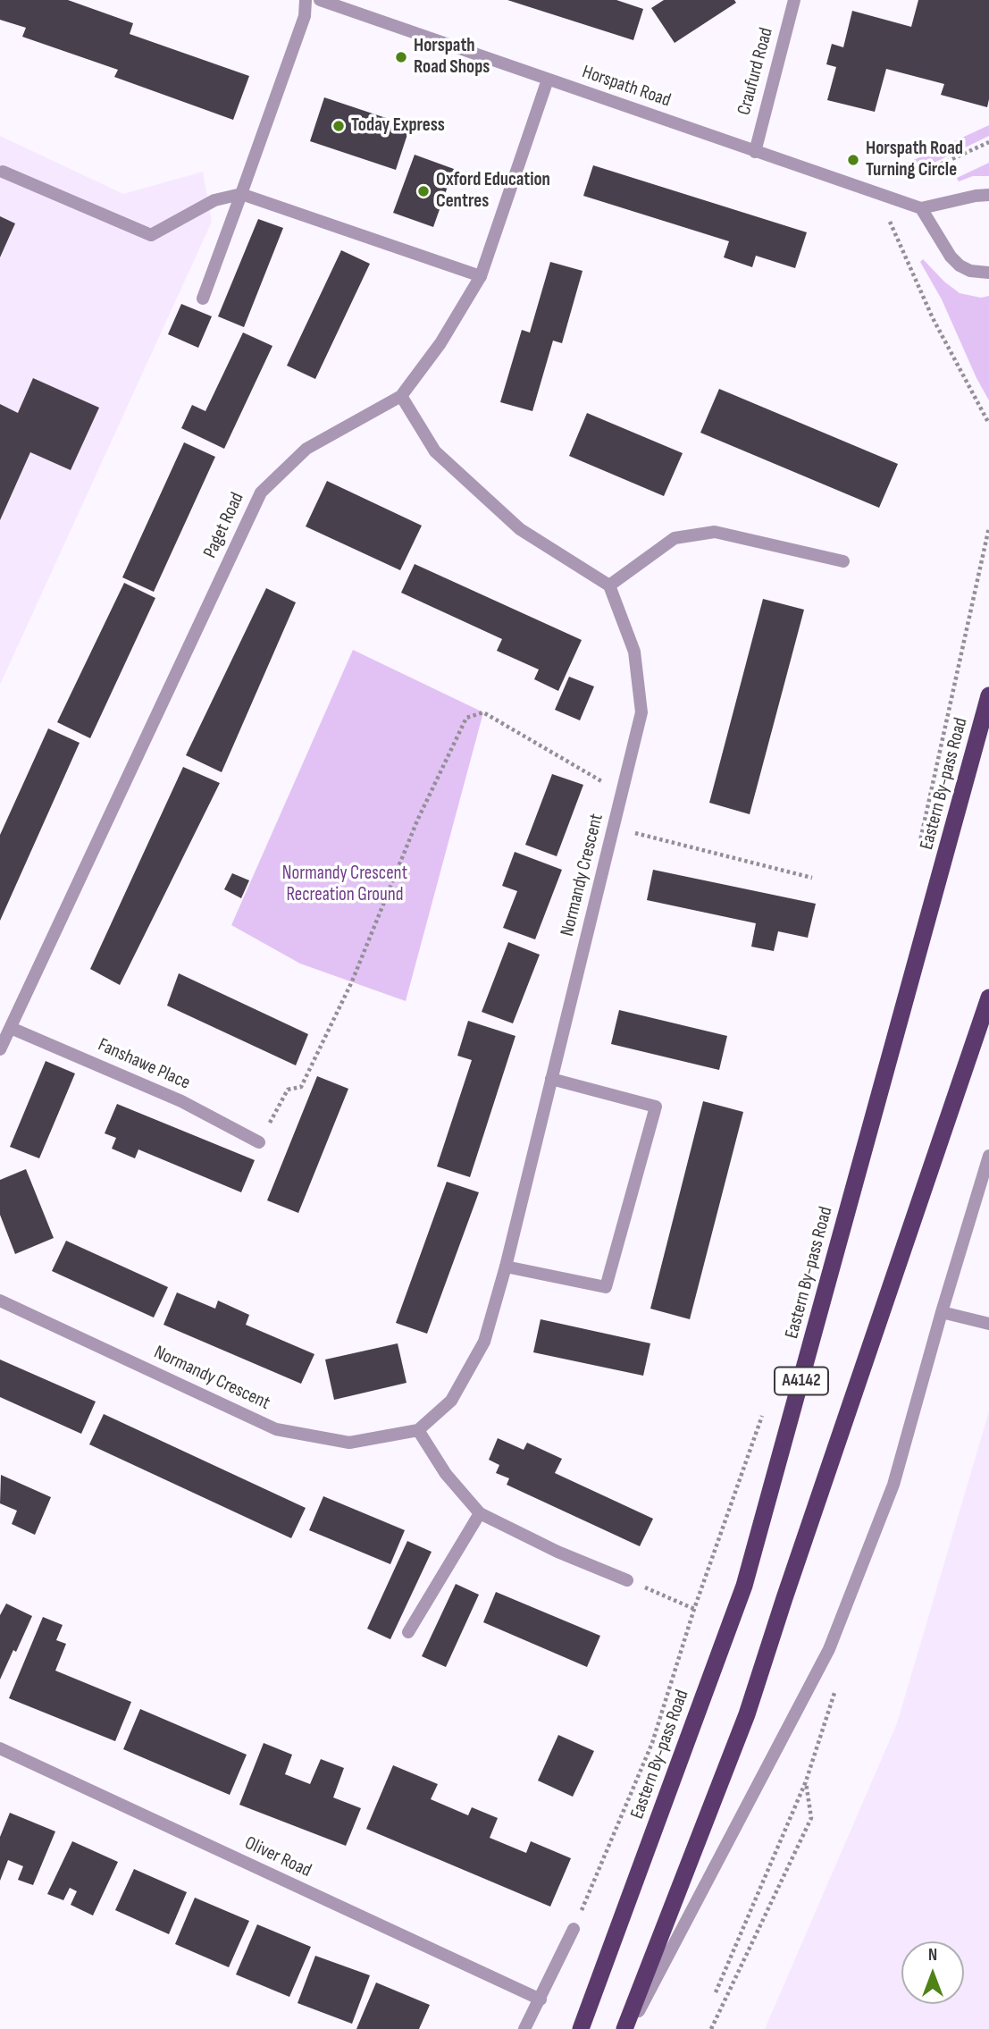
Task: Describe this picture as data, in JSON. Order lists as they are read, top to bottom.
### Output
{
  "streets": {
    "highway": ["Eastern By-pass Road", "A4142"],
    "street": [
      "Craufurd Road",
      "Horspath Road",
      "Paget Road",
      "Normandy Crescent",
      "Fanshawe Place",
      "Oliver Road"
    ]
  },
  "crossings": [
    ["Craufurd Road", "Horspath Road"],
    ["Horspath Road", "Paget Road"],
    ["Paget Road", "Fanshawe Place"]
  ],
  "parks": ["Normandy Crescent Recreation Ground"],
  "places": [
    "Horspath Road Shops",
    "Today Express",
    "Horspath Road Turning Circle",
    "Oxford Education Centres"
  ],
  "north": "top"
}
